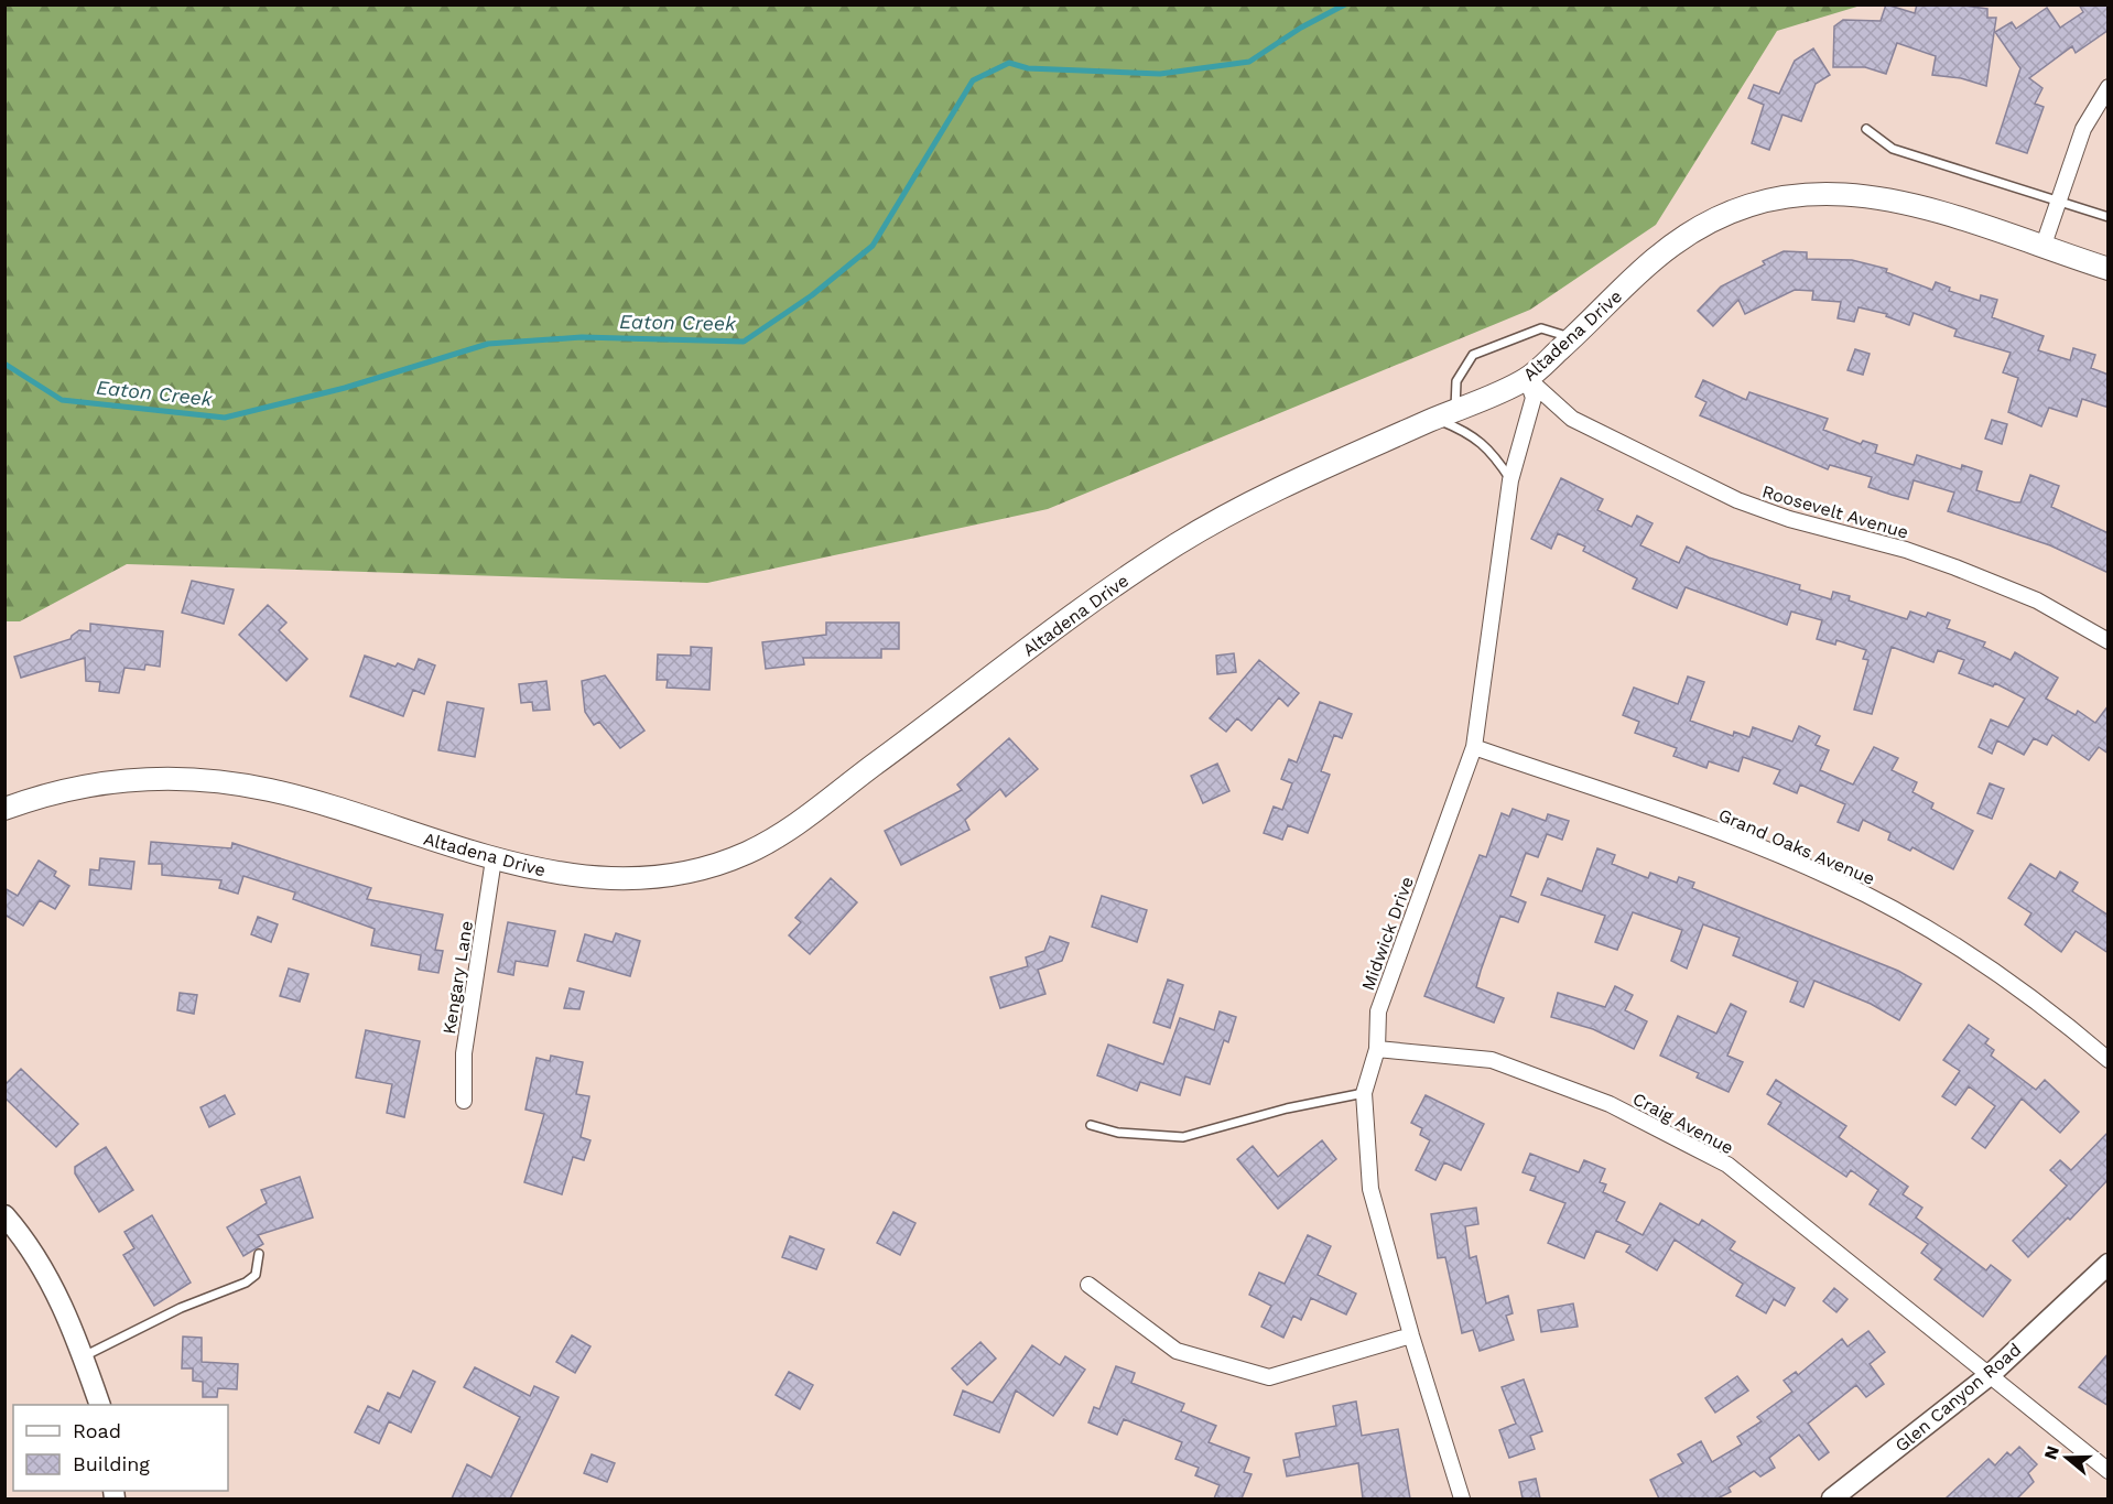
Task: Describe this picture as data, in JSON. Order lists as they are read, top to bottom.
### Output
{
  "streets": {
    "main road": ["Altadena Drive"],
    "street": [
      "Roosevelt Avenue",
      "Grand Oaks Avenue",
      "Midwick Drive",
      "Kengary Lane",
      "Craig Avenue",
      "Glen Canyon Road"
    ]
  },
  "crossings": [
    ["Altadena Drive", "Roosevelt Avenue"],
    ["Altadena Drive", "Midwick Drive"],
    ["Altadena Drive", "Kengary Lane"],
    ["Roosevelt Avenue", "Midwick Drive"],
    ["Grand Oaks Avenue", "Midwick Drive"],
    ["Midwick Drive", "Craig Avenue"],
    ["Craig Avenue", "Glen Canyon Road"]
  ],
  "water": ["Eaton Creek"],
  "legend": ["Road", "Building"],
  "north": "left"
}
